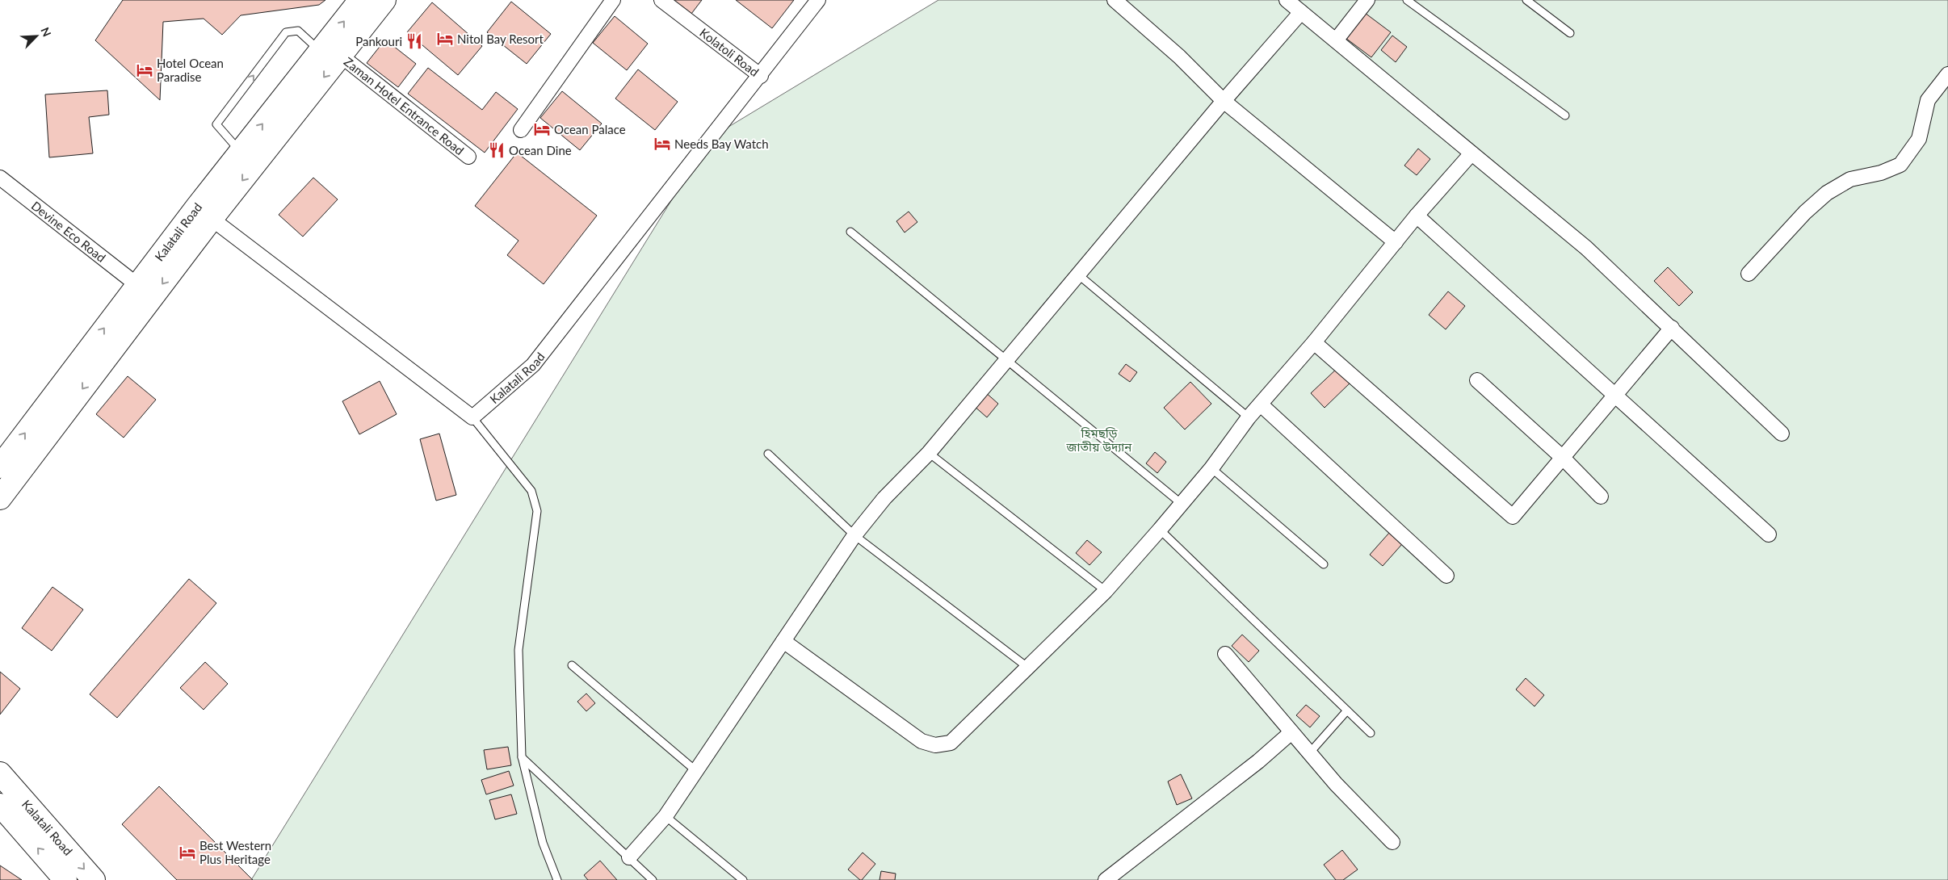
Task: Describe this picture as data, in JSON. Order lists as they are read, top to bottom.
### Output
{
  "streets": {
    "highway": ["Kalatali Road"],
    "street": ["Kolatoli Road", "Zaman Hotel Entrance Road", "Devine Eco Road"]
  },
  "crossings": [
    ["Kolatoli Road", "Kalatali Road"],
    ["Zaman Hotel Entrance Road", "Kalatali Road"],
    ["Devine Eco Road", "Kalatali Road"]
  ],
  "parks": ["হিমছড়ি জাতীয় উদ্যান"],
  "places": {
    "hotel": [
      "Nitol Bay Resort",
      "Hotel Ocean Paradise",
      "Ocean Palace",
      "Needs Bay Watch",
      "Best Western Plus Heritage"
    ],
    "restaurant": ["Pankouri", "Ocean Dine"]
  },
  "north": "top right"
}
